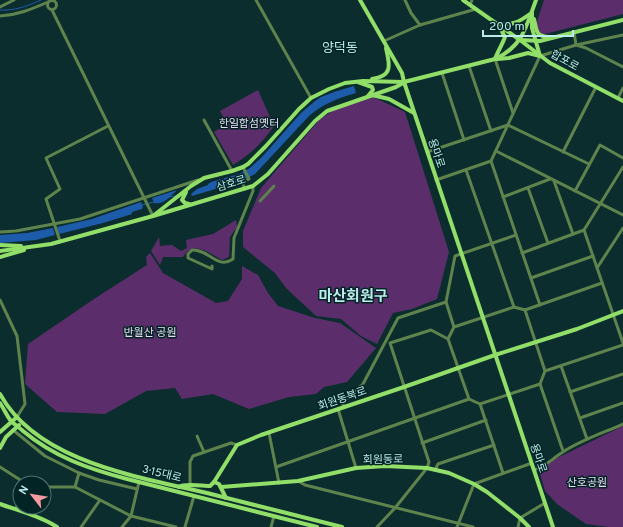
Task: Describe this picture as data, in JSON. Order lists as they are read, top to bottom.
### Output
{
  "streets": {
    "main road": [
      "합포로",
      "용마로",
      "삼호로",
      "회원동북로",
      "회원동로",
      "3·15대로"
    ]
  },
  "crossings": [
    ["합포로", "삼호로"],
    ["용마로", "삼호로"],
    ["용마로", "회원동북로"]
  ],
  "districts": ["양덕동", "마산회원구"],
  "parks": ["한일합섬옛터", "반월산 공원", "산호공원"],
  "scale_bar": "200 m",
  "north": "top left"
}
